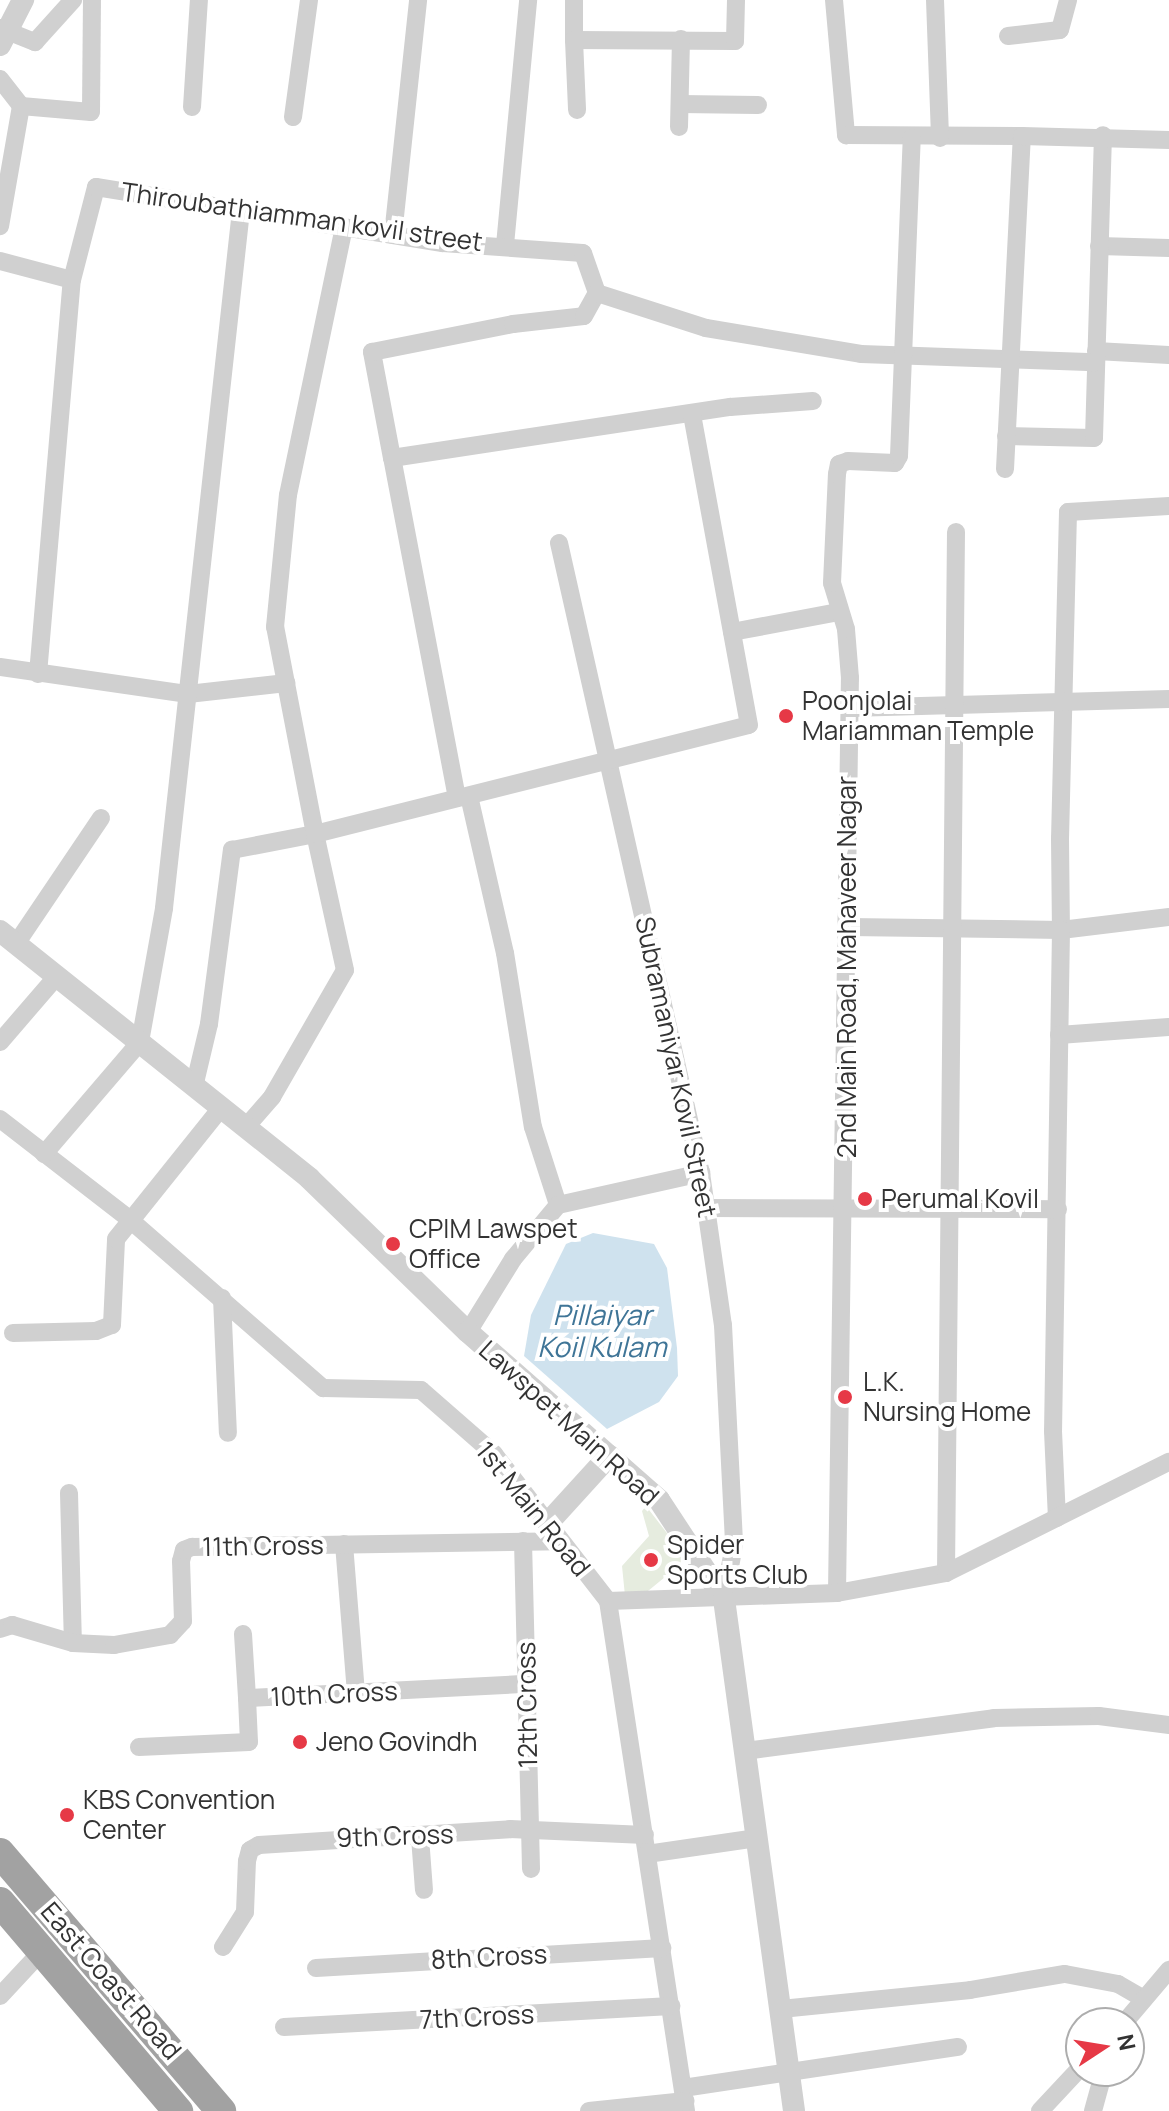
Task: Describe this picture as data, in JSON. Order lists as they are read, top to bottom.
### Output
{
  "streets": {
    "highway": ["East Coast Road"],
    "street": [
      "Thiroubathiamman kovil street",
      "2nd Main Road, Mahaveer Nagar",
      "Subramaniyar Kovil Street",
      "Lawspet Main Road",
      "1st Main Road",
      "11th Cross",
      "10th Cross",
      "12th Cross",
      "9th Cross",
      "8th Cross",
      "7th Cross"
    ]
  },
  "crossings": [
    ["Subramaniyar Kovil Street", "Lawspet Main Road"],
    ["Lawspet Main Road", "9th Cross"],
    ["1st Main Road", "11th Cross"],
    ["1st Main Road", "9th Cross"],
    ["1st Main Road", "8th Cross"],
    ["1st Main Road", "7th Cross"],
    ["11th Cross", "12th Cross"],
    ["10th Cross", "12th Cross"],
    ["12th Cross", "9th Cross"]
  ],
  "water": ["Pillaiyar Koil Kulam"],
  "places": [
    "Poonjolai Mariamman Temple",
    "Perumal Kovil",
    "CPIM Lawspet Office",
    "L.K. Nursing Home",
    "Spider Sports Club",
    "Jeno Govindh",
    "KBS Convention Center"
  ],
  "north": "right"
}
